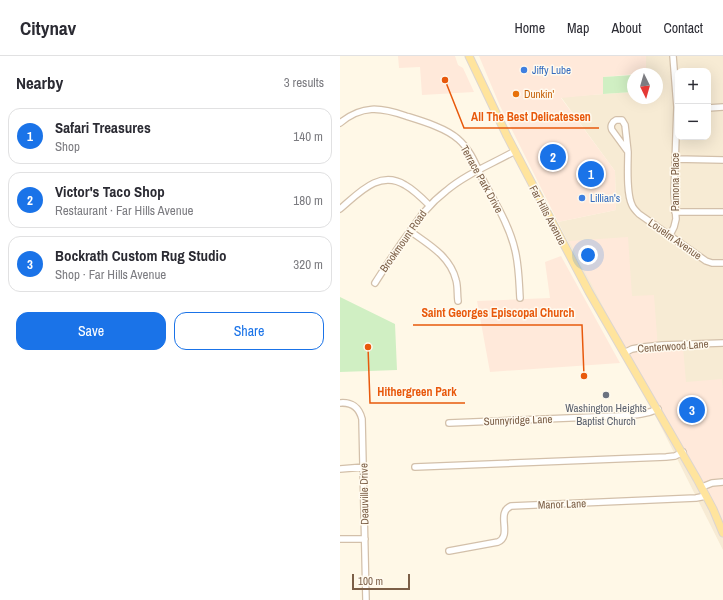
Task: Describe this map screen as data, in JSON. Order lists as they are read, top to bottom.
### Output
{
  "streets": {
    "main road": ["Far Hills Avenue"],
    "street": [
      "Terrace Park Drive",
      "Pamona Place",
      "Louelm Avenue",
      "Brookmount Road",
      "Centerwood Lane",
      "Sunnyridge Lane",
      "Deauville Drive",
      "Manor Lane"
    ]
  },
  "crossings": [
    ["Terrace Park Drive", "Brookmount Road"],
    ["Pamona Place", "Louelm Avenue"],
    ["Far Hills Avenue", "Brookmount Road"],
    ["Far Hills Avenue", "Centerwood Lane"],
    ["Far Hills Avenue", "Sunnyridge Lane"],
    ["Far Hills Avenue", "Manor Lane"]
  ],
  "places": [
    "Jiffy Lube",
    "All The Best Delicatessen",
    "Dunkin'",
    "Lillian's",
    "Hithergreen Park",
    "Saint Georges Episcopal Church",
    "Washington Heights Baptist Church"
  ],
  "scale_bar": "100 m",
  "north": "bottom",
  "page": {
    "header": "Citynav",
    "nav": [
      "Home",
      "Map",
      "About",
      "Contact"
    ],
    "heading": ["Nearby", "3 results"],
    "map_buttons": ["+", "−"],
    "list": [
      {
        "mark": "1",
        "name": "Safari Treasures",
        "note": "Shop",
        "value": "140 m"
      },
      {
        "mark": "2",
        "name": "Victor's Taco Shop",
        "note": "Restaurant · Far Hills Avenue",
        "value": "180 m"
      },
      {
        "mark": "3",
        "name": "Bockrath Custom Rug Studio",
        "note": "Shop · Far Hills Avenue",
        "value": "320 m"
      }
    ],
    "pins": ["2", "1", "3"],
    "buttons": ["Save", "Share"],
    "scale": "100 m"
  }
}
